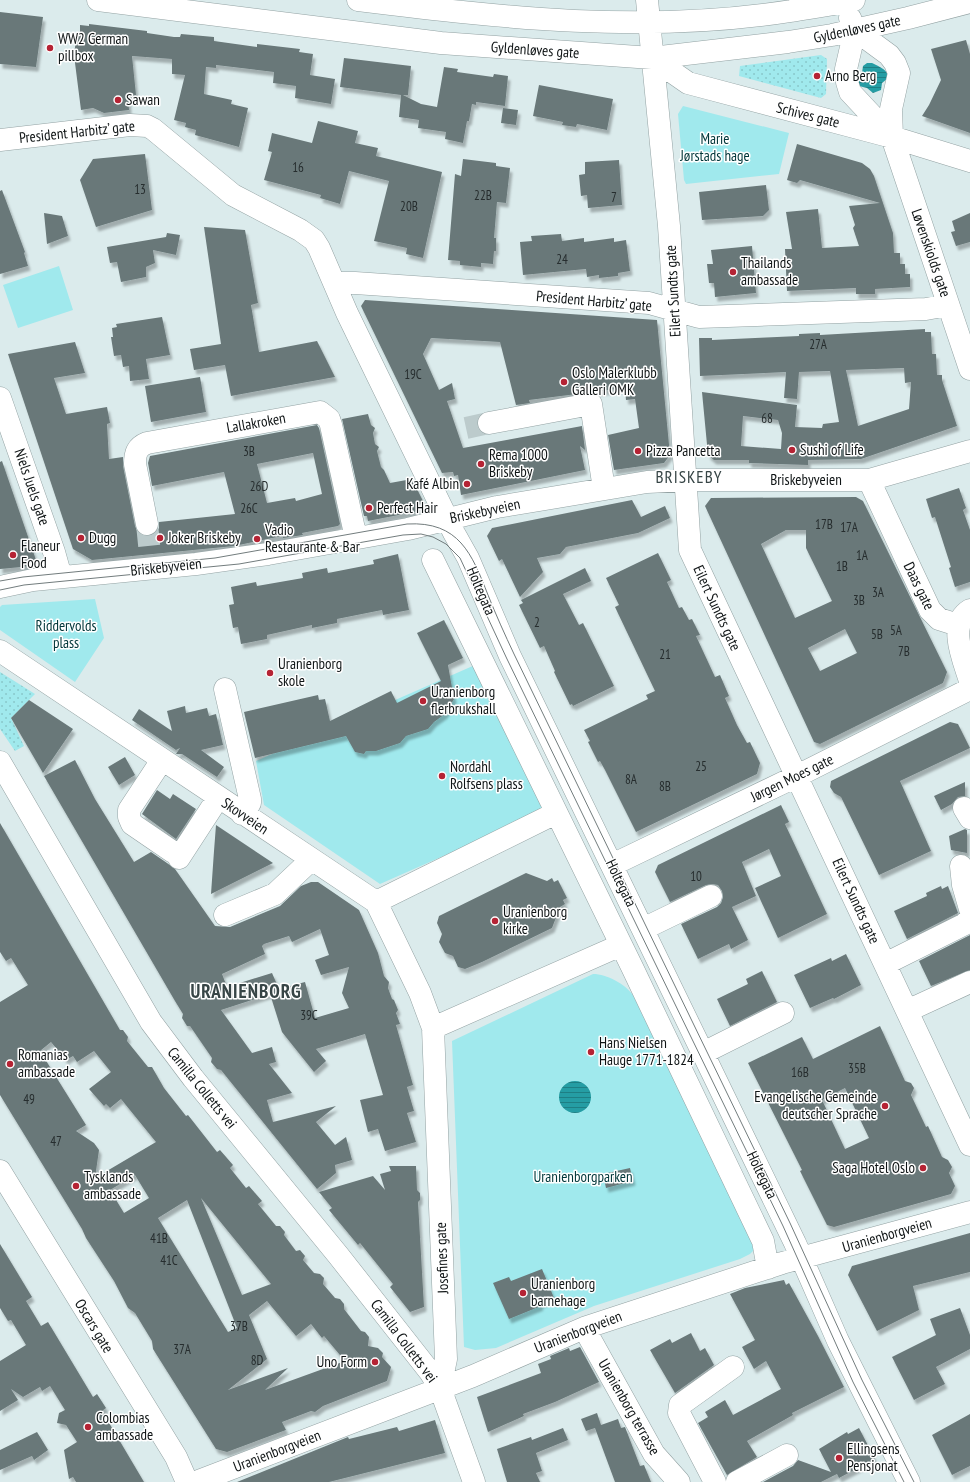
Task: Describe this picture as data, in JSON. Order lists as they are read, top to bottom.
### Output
{
  "streets": {
    "street": [
      "Gyldenløves gate",
      "Schives gate",
      "President Harbitz’ gate",
      "Løvenskiolds gate",
      "Eilert Sundts gate",
      "Lallakroken",
      "Briskebyveien",
      "Niels Juels gate",
      "Daas gate",
      "Holtegata",
      "Jørgen Moes gate",
      "Skovveien",
      "Camilla Colletts vei",
      "Uranienborgveien",
      "Josefines gate",
      "Oscars gate",
      "Uranienborg terrasse"
    ]
  },
  "crossings": [
    ["Gyldenløves gate", "Schives gate"],
    ["Gyldenløves gate", "Løvenskiolds gate"],
    ["Gyldenløves gate", "Eilert Sundts gate"],
    ["Schives gate", "Løvenskiolds gate"],
    ["Schives gate", "Eilert Sundts gate"],
    ["President Harbitz’ gate", "Løvenskiolds gate"],
    ["President Harbitz’ gate", "Eilert Sundts gate"],
    ["President Harbitz’ gate", "Holtegata"],
    ["Eilert Sundts gate", "Briskebyveien"],
    ["Eilert Sundts gate", "Jørgen Moes gate"],
    ["Lallakroken", "Briskebyveien"],
    ["Briskebyveien", "Niels Juels gate"],
    ["Briskebyveien", "Daas gate"],
    ["Briskebyveien", "Holtegata"],
    ["Holtegata", "Jørgen Moes gate"],
    ["Holtegata", "Uranienborgveien"],
    ["Camilla Colletts vei", "Uranienborgveien"],
    ["Camilla Colletts vei", "Josefines gate"],
    ["Uranienborgveien", "Josefines gate"],
    ["Uranienborgveien", "Uranienborg terrasse"]
  ],
  "districts": ["BRISKEBY", "URANIENBORG"],
  "parks": ["Marie Jørstads hage", "Riddervolds plass", "Uranienborgparken"],
  "places": [
    "WW2 German pillbox",
    "Arno Berg",
    "Sawan",
    "Thailands ambassade",
    "Oslo Malerklubb Galleri OMK",
    "Sushi of Life",
    "Pizza Pancetta",
    "Rema 1000 Briskeby",
    "Kafé Albin",
    "Perfect Hair",
    "Dugg",
    "Joker Briskeby",
    "Vadio Restaurante & Bar",
    "Flaneur Food",
    "Uranienborg skole",
    "Uranienborg flerbrukshall",
    "Nordahl Rolfsens plass",
    "Uranienborg kirke",
    "Hans Nielsen Hauge 1771-1824",
    "Romanias ambassade",
    "Evangelische Gemeinde deutscher Sprache",
    "Saga Hotel Oslo",
    "Tysklands ambassade",
    "Uranienborg barnehage",
    "Uno Form",
    "Colombias ambassade",
    "Ellingsens Pensjonat"
  ],
  "house_numbers": [
    "16",
    "13",
    "22B",
    "7",
    "20B",
    "24",
    "27A",
    "19C",
    "68",
    "3B",
    "26D",
    "26C",
    "17B",
    "17A",
    "1A",
    "1B",
    "3A",
    "3B",
    "2",
    "5A",
    "5B",
    "7B",
    "21",
    "25",
    "8A",
    "8B",
    "10",
    "39C",
    "35B",
    "16B",
    "49",
    "47",
    "41B",
    "41C",
    "37B",
    "37A",
    "8D"
  ]
}
